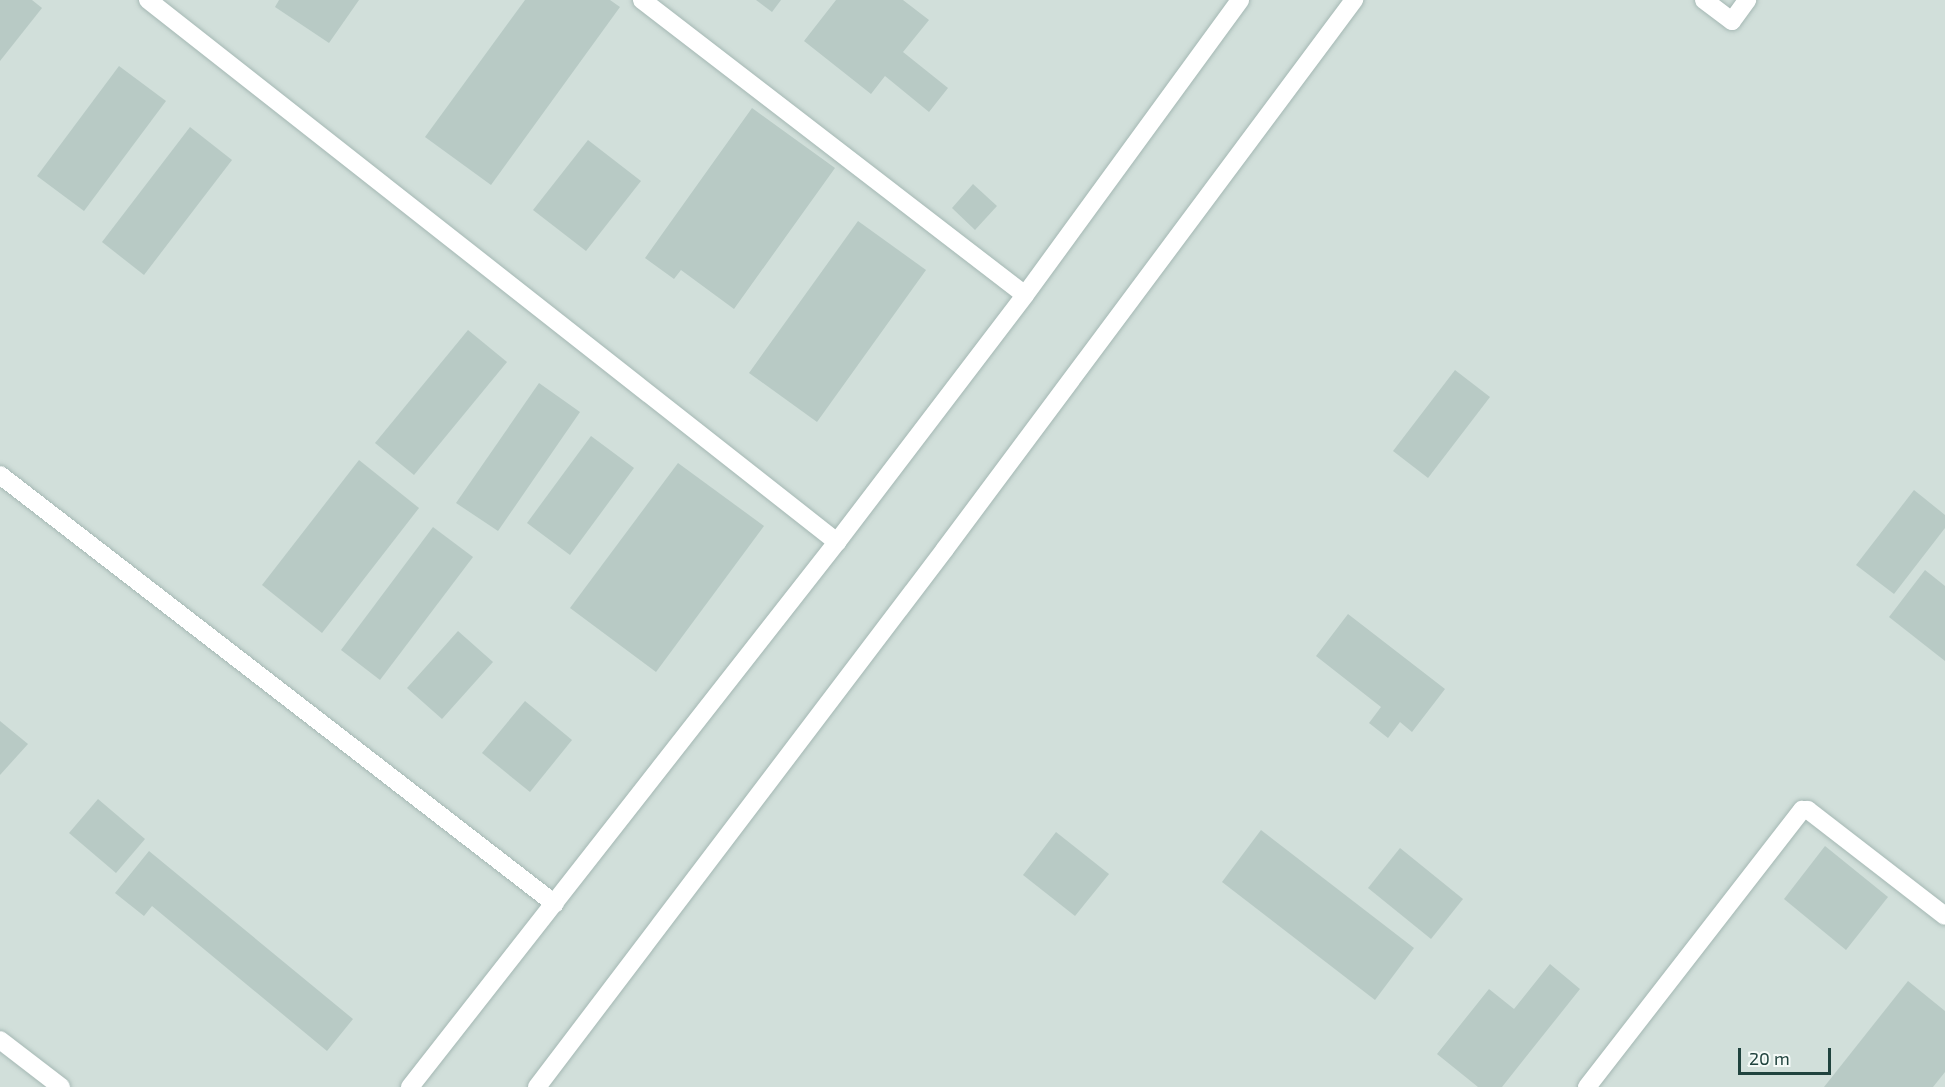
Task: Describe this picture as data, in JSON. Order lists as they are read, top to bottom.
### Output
{
  "scale_bar": "20 m"
}
